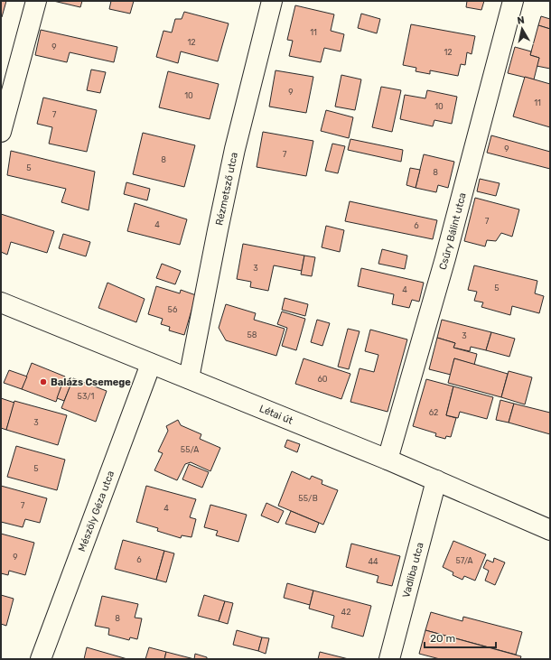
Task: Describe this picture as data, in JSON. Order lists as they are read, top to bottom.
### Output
{
  "streets": {
    "street": [
      "Rézmetsző utca",
      "Csűry Bálint utca",
      "Létai út",
      "Mészöly Géza utca",
      "Vadliba utca"
    ]
  },
  "crossings": [
    ["Rézmetsző utca", "Létai út"],
    ["Csűry Bálint utca", "Létai út"],
    ["Létai út", "Mészöly Géza utca"],
    ["Létai út", "Vadliba utca"]
  ],
  "places": ["Balázs Csemege"],
  "house_numbers": [
    "11",
    "12",
    "9",
    "12",
    "9",
    "10",
    "11",
    "10",
    "7",
    "9",
    "7",
    "8",
    "5",
    "8",
    "7",
    "4",
    "6",
    "3",
    "5",
    "4",
    "56",
    "58",
    "3",
    "60",
    "53/1",
    "62",
    "3",
    "55/A",
    "5",
    "55/B",
    "7",
    "4",
    "9",
    "6",
    "57/A",
    "44",
    "42",
    "8"
  ],
  "scale_bar": "20 m",
  "north": "top"
}
